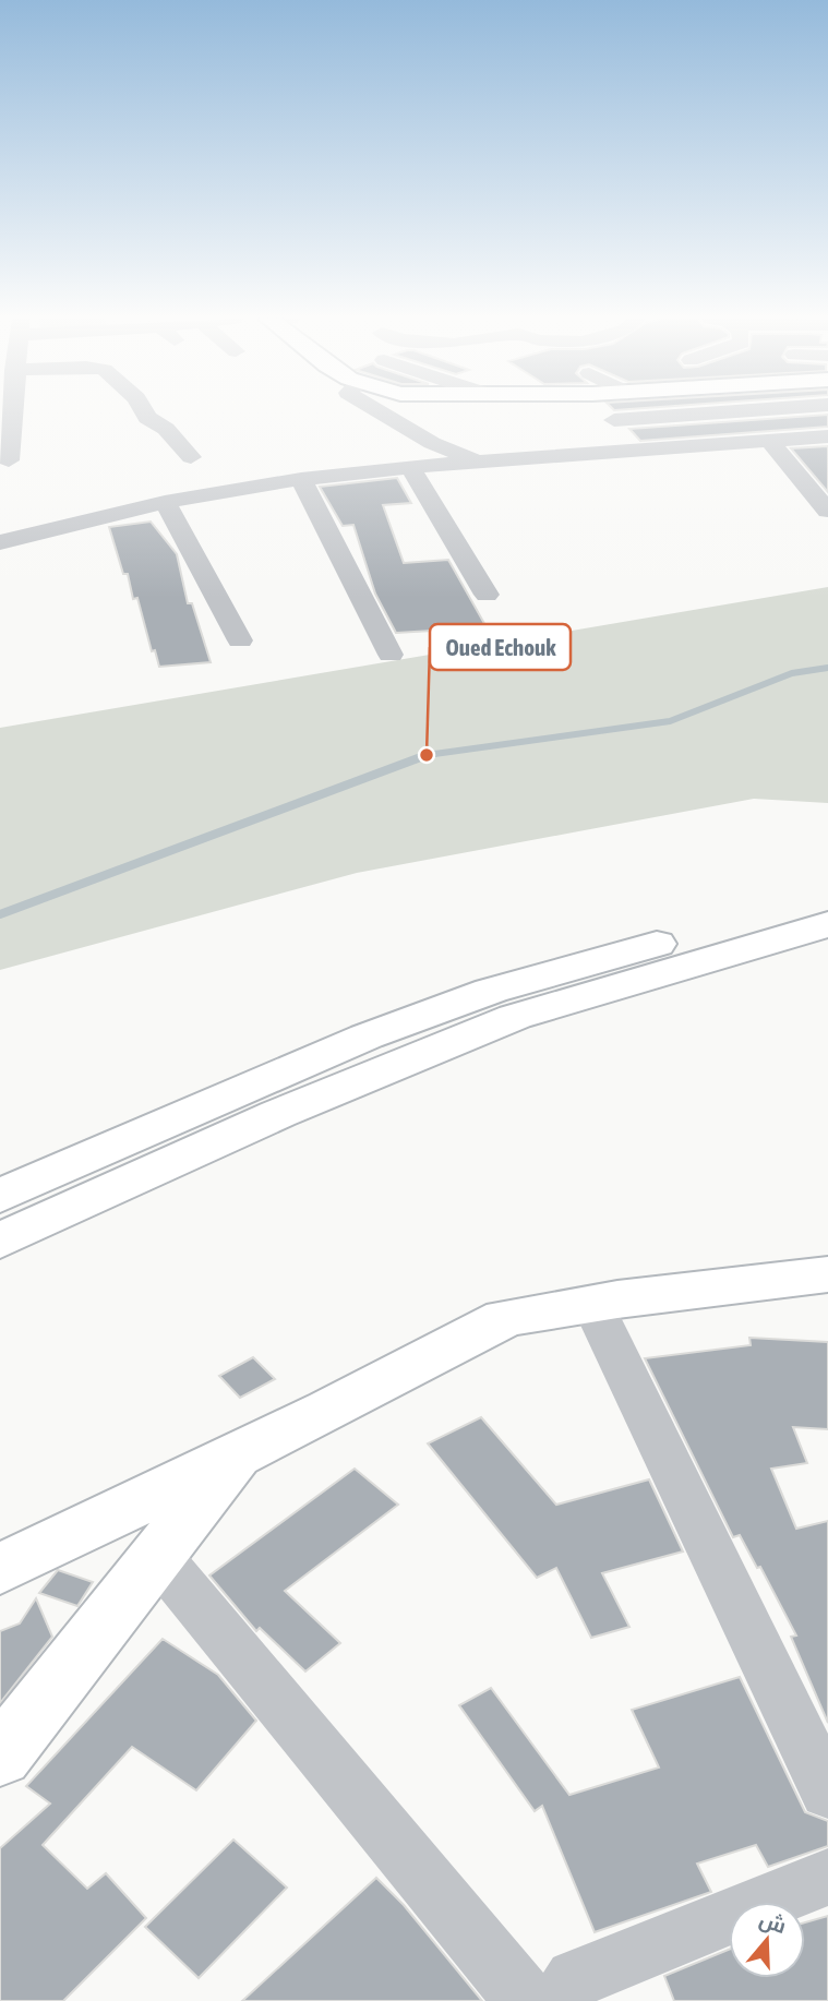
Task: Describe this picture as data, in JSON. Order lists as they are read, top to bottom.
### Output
{
  "places": ["Oued Echouk"],
  "north": "top"
}
